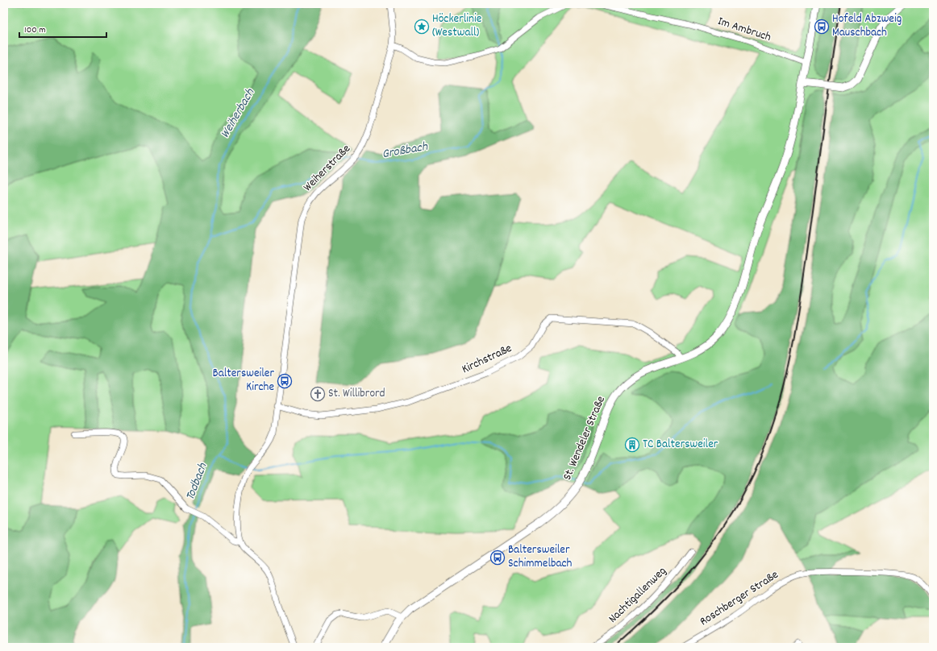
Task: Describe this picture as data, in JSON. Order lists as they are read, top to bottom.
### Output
{
  "streets": {
    "main road": ["St. Wendeler Straße"],
    "street": [
      "Im Ambruch",
      "Weiherstraße",
      "Kirchstraße",
      "Nachtigallenweg",
      "Roschberger Straße"
    ]
  },
  "crossings": [
    ["Im Ambruch", "St. Wendeler Straße"],
    ["Weiherstraße", "Kirchstraße"],
    ["Kirchstraße", "St. Wendeler Straße"]
  ],
  "water": ["Weiherbach", "Großbach", "Todbach"],
  "places": {
    "place": ["Höckerlinie (Westwall)"],
    "bus stop": ["Hofeld Abzweig Mauschbach", "Baltersweiler Kirche", "Baltersweiler Schimmelbach"],
    "church": ["St. Willibrord"],
    "building": ["TC Baltersweiler"]
  },
  "scale_bar": "100 m"
}
